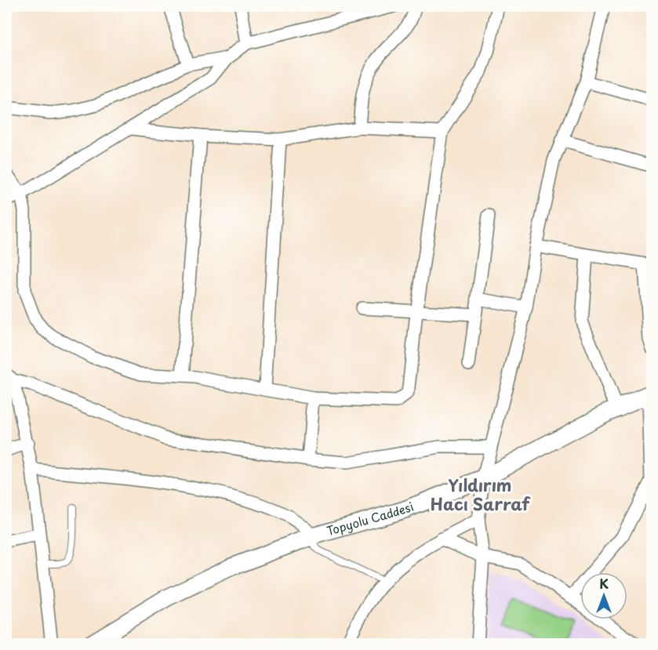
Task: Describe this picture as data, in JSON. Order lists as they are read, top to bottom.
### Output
{
  "streets": {
    "street": ["Topyolu Caddesi"]
  },
  "districts": ["Yıldırım Hacı Sarraf"],
  "north": "top"
}
